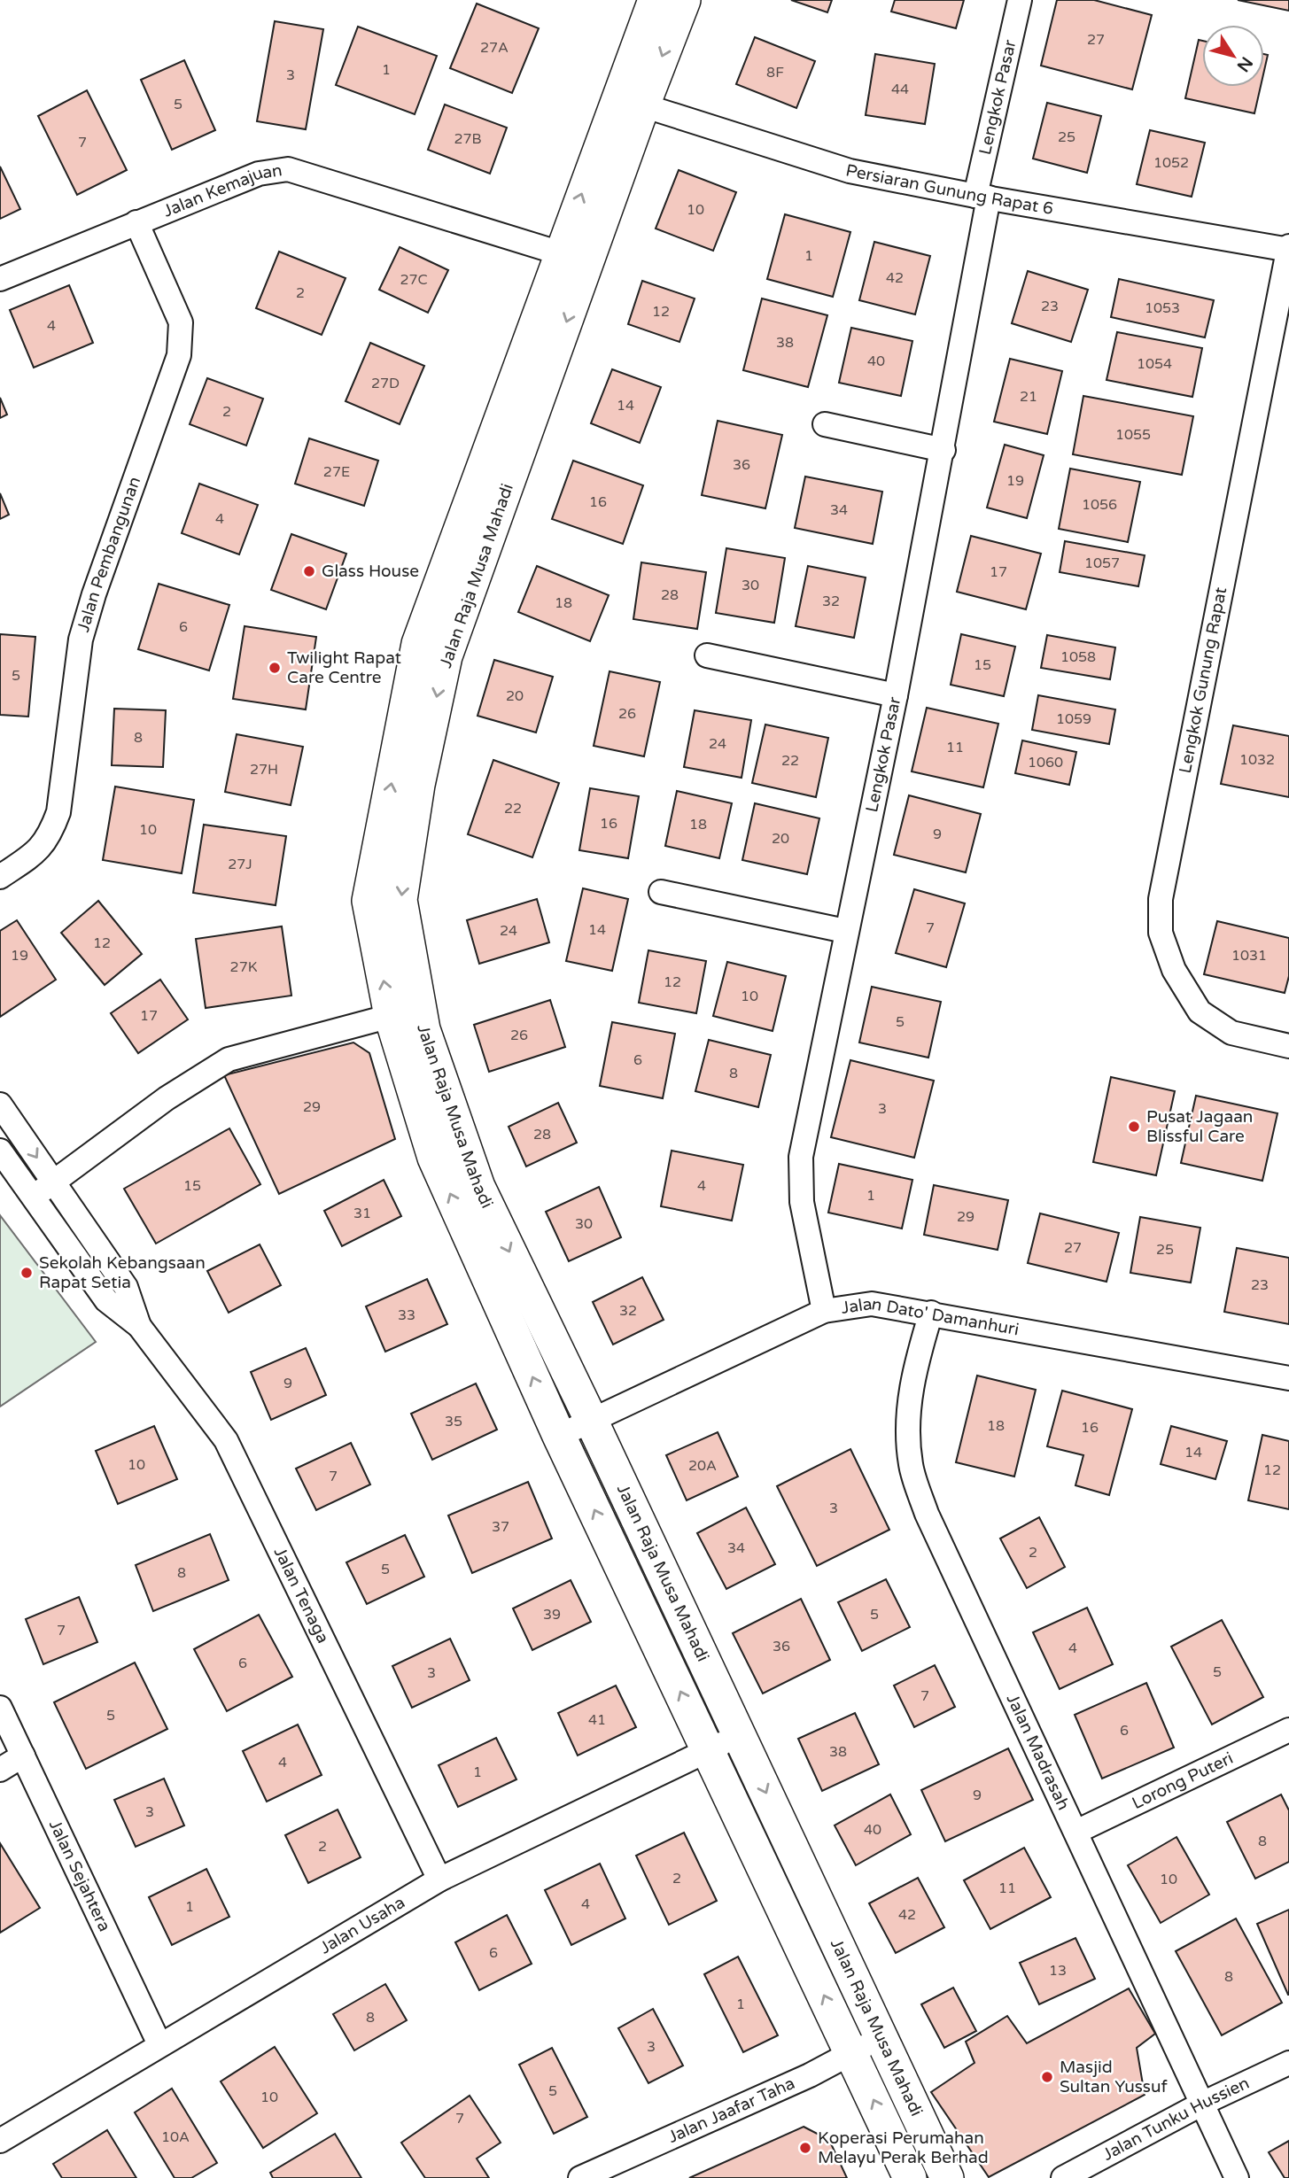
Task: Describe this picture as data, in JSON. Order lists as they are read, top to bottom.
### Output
{
  "streets": {
    "main road": ["Jalan Raja Musa Mahadi"],
    "street": [
      "Lengkok Pasar",
      "Persiaran Gunung Rapat 6",
      "Jalan Kemajuan",
      "Jalan Pembangunan",
      "Lengkok Gunung Rapat",
      "Jalan Dato' Damanhuri",
      "Jalan Tenaga",
      "Jalan Madrasah",
      "Lorong Puteri",
      "Jalan Sejahtera",
      "Jalan Usaha",
      "Jalan Jaafar Taha",
      "Jalan Tunku Hussien"
    ]
  },
  "crossings": [
    ["Lengkok Pasar", "Persiaran Gunung Rapat 6"],
    ["Lengkok Pasar", "Jalan Dato' Damanhuri"],
    ["Persiaran Gunung Rapat 6", "Jalan Raja Musa Mahadi"],
    ["Persiaran Gunung Rapat 6", "Lengkok Gunung Rapat"],
    ["Jalan Kemajuan", "Jalan Pembangunan"],
    ["Jalan Kemajuan", "Jalan Raja Musa Mahadi"],
    ["Jalan Raja Musa Mahadi", "Jalan Dato' Damanhuri"],
    ["Jalan Raja Musa Mahadi", "Jalan Usaha"],
    ["Jalan Raja Musa Mahadi", "Jalan Jaafar Taha"],
    ["Jalan Dato' Damanhuri", "Jalan Madrasah"],
    ["Jalan Tenaga", "Jalan Usaha"],
    ["Jalan Madrasah", "Lorong Puteri"],
    ["Jalan Madrasah", "Jalan Tunku Hussien"],
    ["Jalan Sejahtera", "Jalan Usaha"]
  ],
  "places": [
    "Glass House",
    "Twilight Rapat Care Centre",
    "Pusat Jagaan Blissful Care",
    "Sekolah Kebangsaan Rapat Setia",
    "Masjid Sultan Yussuf",
    "Koperasi Perumahan Melayu Perak Berhad"
  ],
  "house_numbers": [
    "27",
    "27A",
    "1",
    "8F",
    "3",
    "44",
    "5",
    "25",
    "27B",
    "7",
    "1052",
    "10",
    "1",
    "42",
    "27C",
    "2",
    "23",
    "1053",
    "12",
    "4",
    "38",
    "40",
    "1054",
    "27D",
    "21",
    "14",
    "2",
    "1055",
    "36",
    "27E",
    "19",
    "16",
    "1056",
    "34",
    "4",
    "1057",
    "17",
    "30",
    "28",
    "32",
    "18",
    "6",
    "1058",
    "15",
    "5",
    "20",
    "26",
    "1059",
    "8",
    "24",
    "11",
    "1032",
    "22",
    "1060",
    "27H",
    "22",
    "16",
    "18",
    "10",
    "9",
    "20",
    "27J",
    "7",
    "14",
    "24",
    "12",
    "19",
    "1031",
    "27K",
    "12",
    "10",
    "17",
    "5",
    "26",
    "6",
    "8",
    "29",
    "3",
    "28",
    "15",
    "4",
    "1",
    "31",
    "29",
    "30",
    "27",
    "25",
    "23",
    "32",
    "33",
    "9",
    "35",
    "18",
    "16",
    "14",
    "10",
    "20A",
    "12",
    "7",
    "3",
    "37",
    "34",
    "2",
    "5",
    "8",
    "39",
    "5",
    "7",
    "36",
    "4",
    "6",
    "5",
    "3",
    "7",
    "5",
    "41",
    "6",
    "38",
    "4",
    "1",
    "9",
    "3",
    "40",
    "8",
    "2",
    "2",
    "10",
    "11",
    "4",
    "1",
    "42",
    "6",
    "13",
    "8",
    "1",
    "8",
    "3",
    "5",
    "10",
    "7",
    "10A"
  ],
  "north": "bottom right"
}
